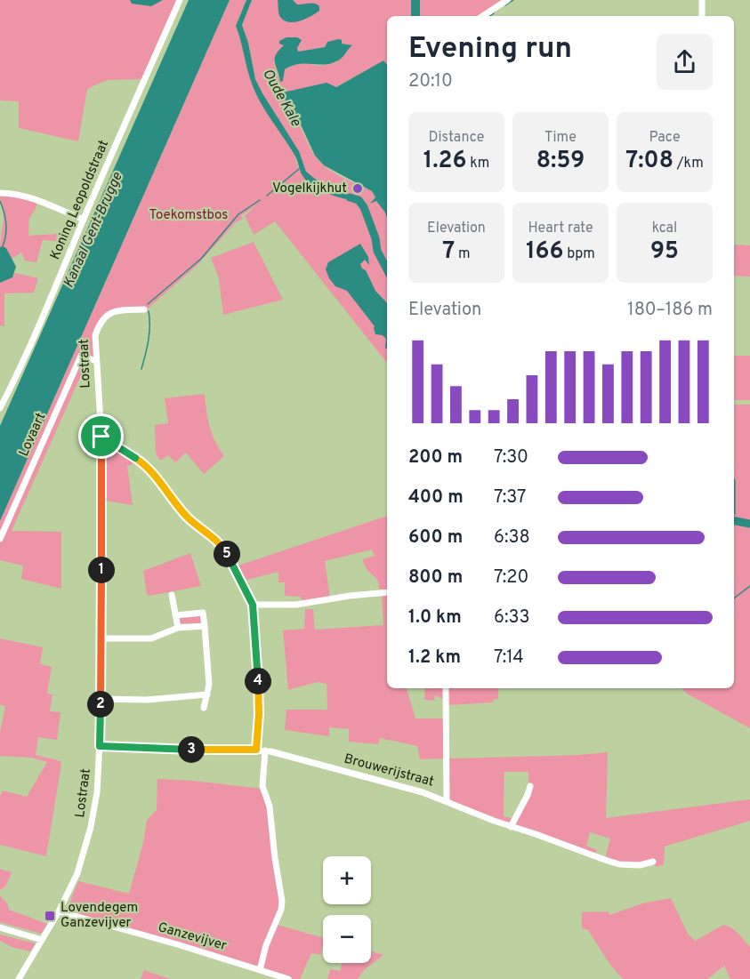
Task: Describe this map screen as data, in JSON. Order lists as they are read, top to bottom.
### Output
{
  "streets": {
    "street": [
      "Koning Leopoldstraat",
      "Lostraat",
      "Lovaart",
      "Brouwerijstraat",
      "Ganzevijver"
    ]
  },
  "crossings": [
    ["Lostraat", "Lovaart"],
    ["Lostraat", "Brouwerijstraat"],
    ["Lostraat", "Ganzevijver"]
  ],
  "water": ["Oude Kale", "Kanaal Gent-Brugge"],
  "parks": ["Toekomstbos"],
  "places": {
    "other": ["Vogelkijkhut"],
    "transit": ["Lovendegem Ganzevijver"]
  },
  "page": {
    "heading": ["Evening run", "20:10"],
    "stats": [
      ["Distance", "1.26 km"],
      ["Time", "8:59"],
      ["Pace", "7:08 /km"],
      ["Elevation", "7 m"],
      ["Heart rate", "166 bpm"],
      ["kcal", "95"]
    ],
    "chart": ["Elevation", "180–186 m"],
    "list": [
      {
        "name": "200 m",
        "note": "7:30"
      },
      {
        "name": "400 m",
        "note": "7:37"
      },
      {
        "name": "600 m",
        "note": "6:38"
      },
      {
        "name": "800 m",
        "note": "7:20"
      },
      {
        "name": "1.0 km",
        "note": "6:33"
      },
      {
        "name": "1.2 km",
        "note": "7:14"
      }
    ],
    "pins": [
      "5",
      "1",
      "4",
      "2",
      "3"
    ],
    "map_buttons": ["+", "−"]
  }
}
